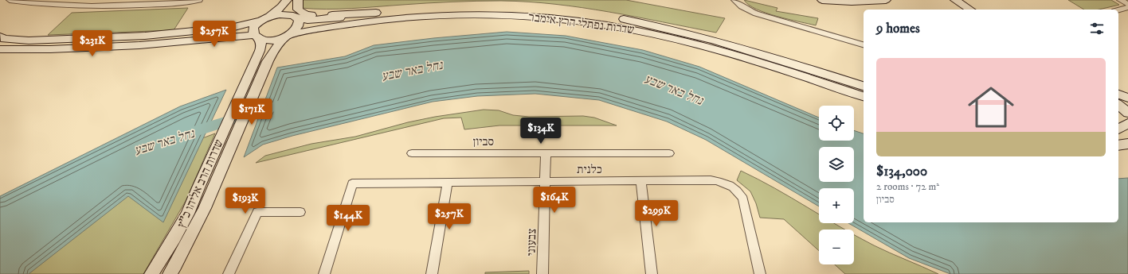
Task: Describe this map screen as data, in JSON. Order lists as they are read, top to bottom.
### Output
{
  "streets": {
    "main road": ["שדרות נפתלי הרץ אימבר", "שדרות הרב אליהו כ\"ץ"],
    "street": ["סביון", "כלנית", "צבעוני"]
  },
  "crossings": [
    ["שדרות נפתלי הרץ אימבר", "שדרות הרב אליהו כ\"ץ"],
    ["סביון", "צבעוני"],
    ["כלנית", "צבעוני"]
  ],
  "water": ["נחל באר שבע"],
  "page": {
    "heading": "9 homes",
    "price": [
      "$257K",
      "$231K",
      "$171K",
      "$134K",
      "$164K",
      "$193K",
      "$299K",
      "$257K",
      "$144K"
    ],
    "list": [
      {
        "name": "$134,000",
        "note": "2 rooms · 72 m² · סביון"
      }
    ],
    "map_buttons": ["+", "−"]
  }
}
